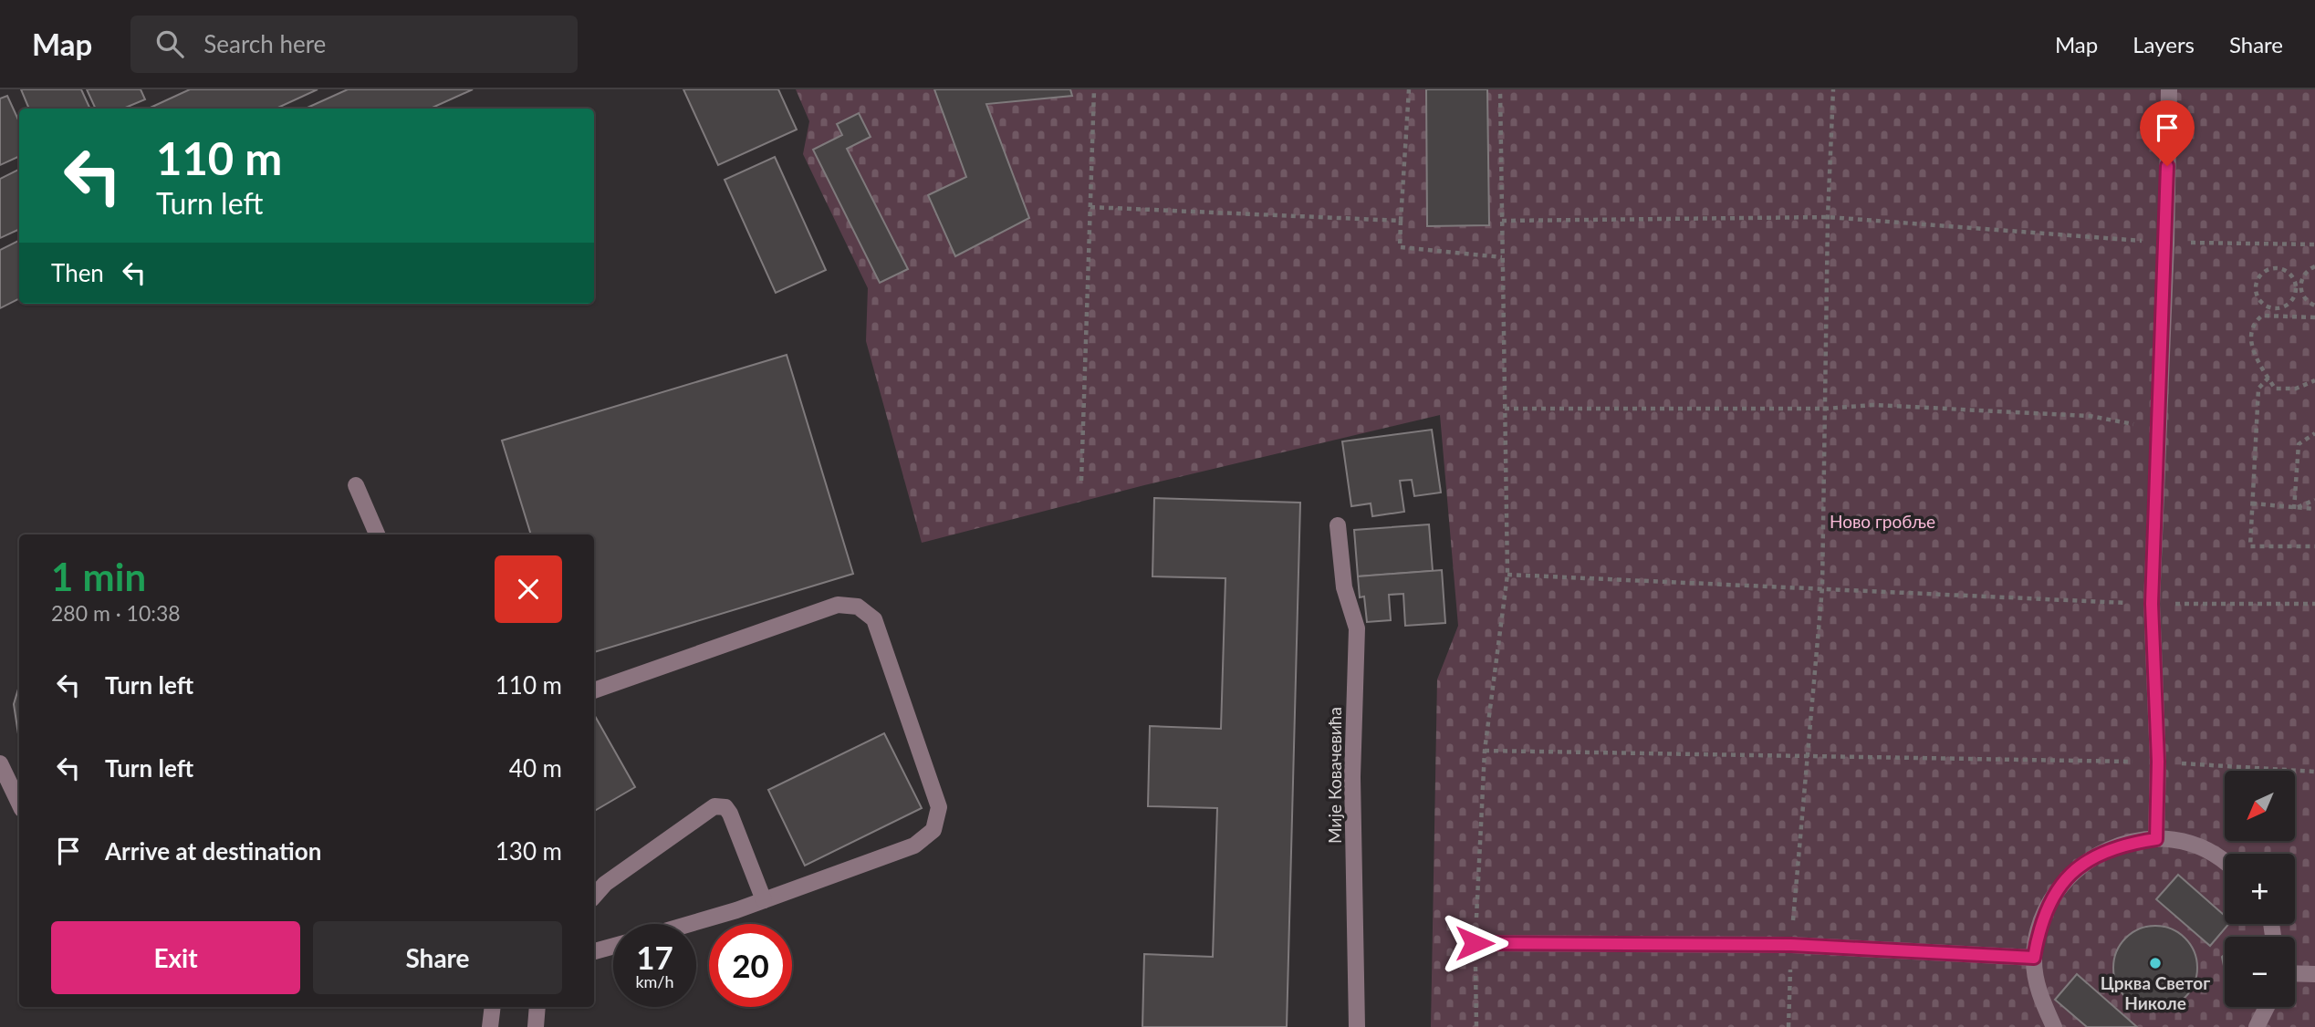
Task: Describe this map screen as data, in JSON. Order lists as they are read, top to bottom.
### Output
{
  "streets": {
    "street": ["Мије Ковачевића"]
  },
  "parks": ["Ново гробље"],
  "places": ["Црква Светог Николе"],
  "north": "bottom left",
  "page": {
    "header": "Map",
    "search": "Search here",
    "nav": ["Map", "Layers", "Share"],
    "turn": ["110 m", "Turn left"],
    "then": "Then",
    "heading": ["1 min", "280 m · 10:38"],
    "list": [
      {
        "name": "Turn left",
        "value": "110 m"
      },
      {
        "name": "Turn left",
        "value": "40 m"
      },
      {
        "name": "Arrive at destination",
        "value": "130 m"
      }
    ],
    "map_buttons": ["+", "−"],
    "buttons": ["Exit", "Share"],
    "speed": "17 km/h",
    "limit": "20"
  }
}
